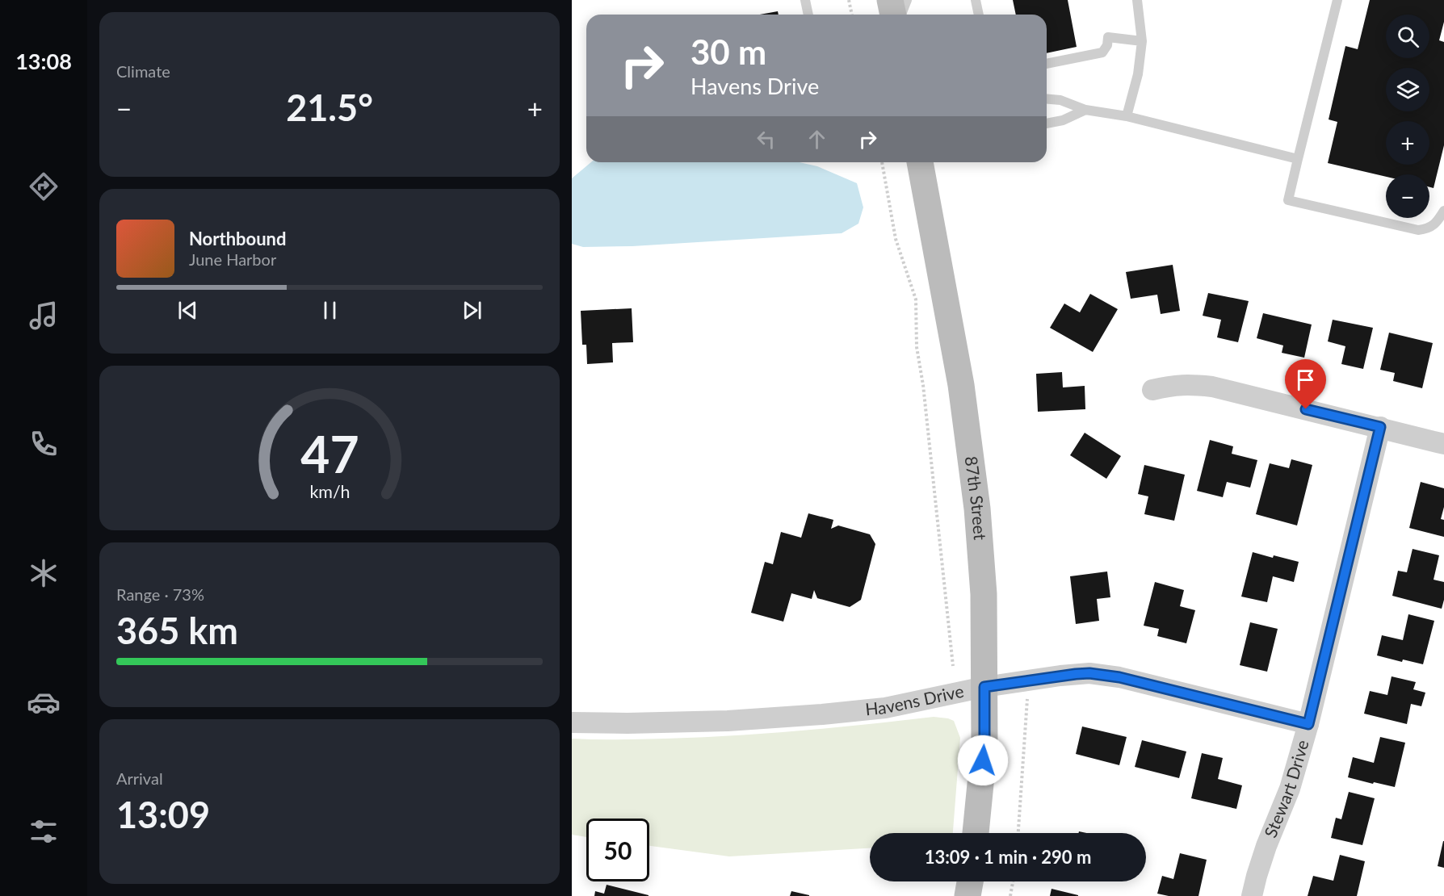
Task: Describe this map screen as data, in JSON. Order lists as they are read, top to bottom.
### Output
{
  "streets": {
    "main road": ["87th Street"],
    "street": ["Havens Drive", "Stewart Drive"]
  },
  "crossings": [
    ["87th Street", "Havens Drive"],
    ["Havens Drive", "Stewart Drive"]
  ],
  "page": {
    "tabs": "13:08",
    "tile": [
      "Climate",
      ["Range · 73%", "365 km"],
      ["Arrival", "13:09"]
    ],
    "map_buttons": ["+", "−"],
    "turn": ["30 m", "Havens Drive"],
    "heat": ["−", "21.5°", "+"],
    "song": ["Northbound", "June Harbor"],
    "limit": "50",
    "trip": "13:09 · 1 min · 290 m",
    "gauge": ["47", "km/h"]
  }
}
